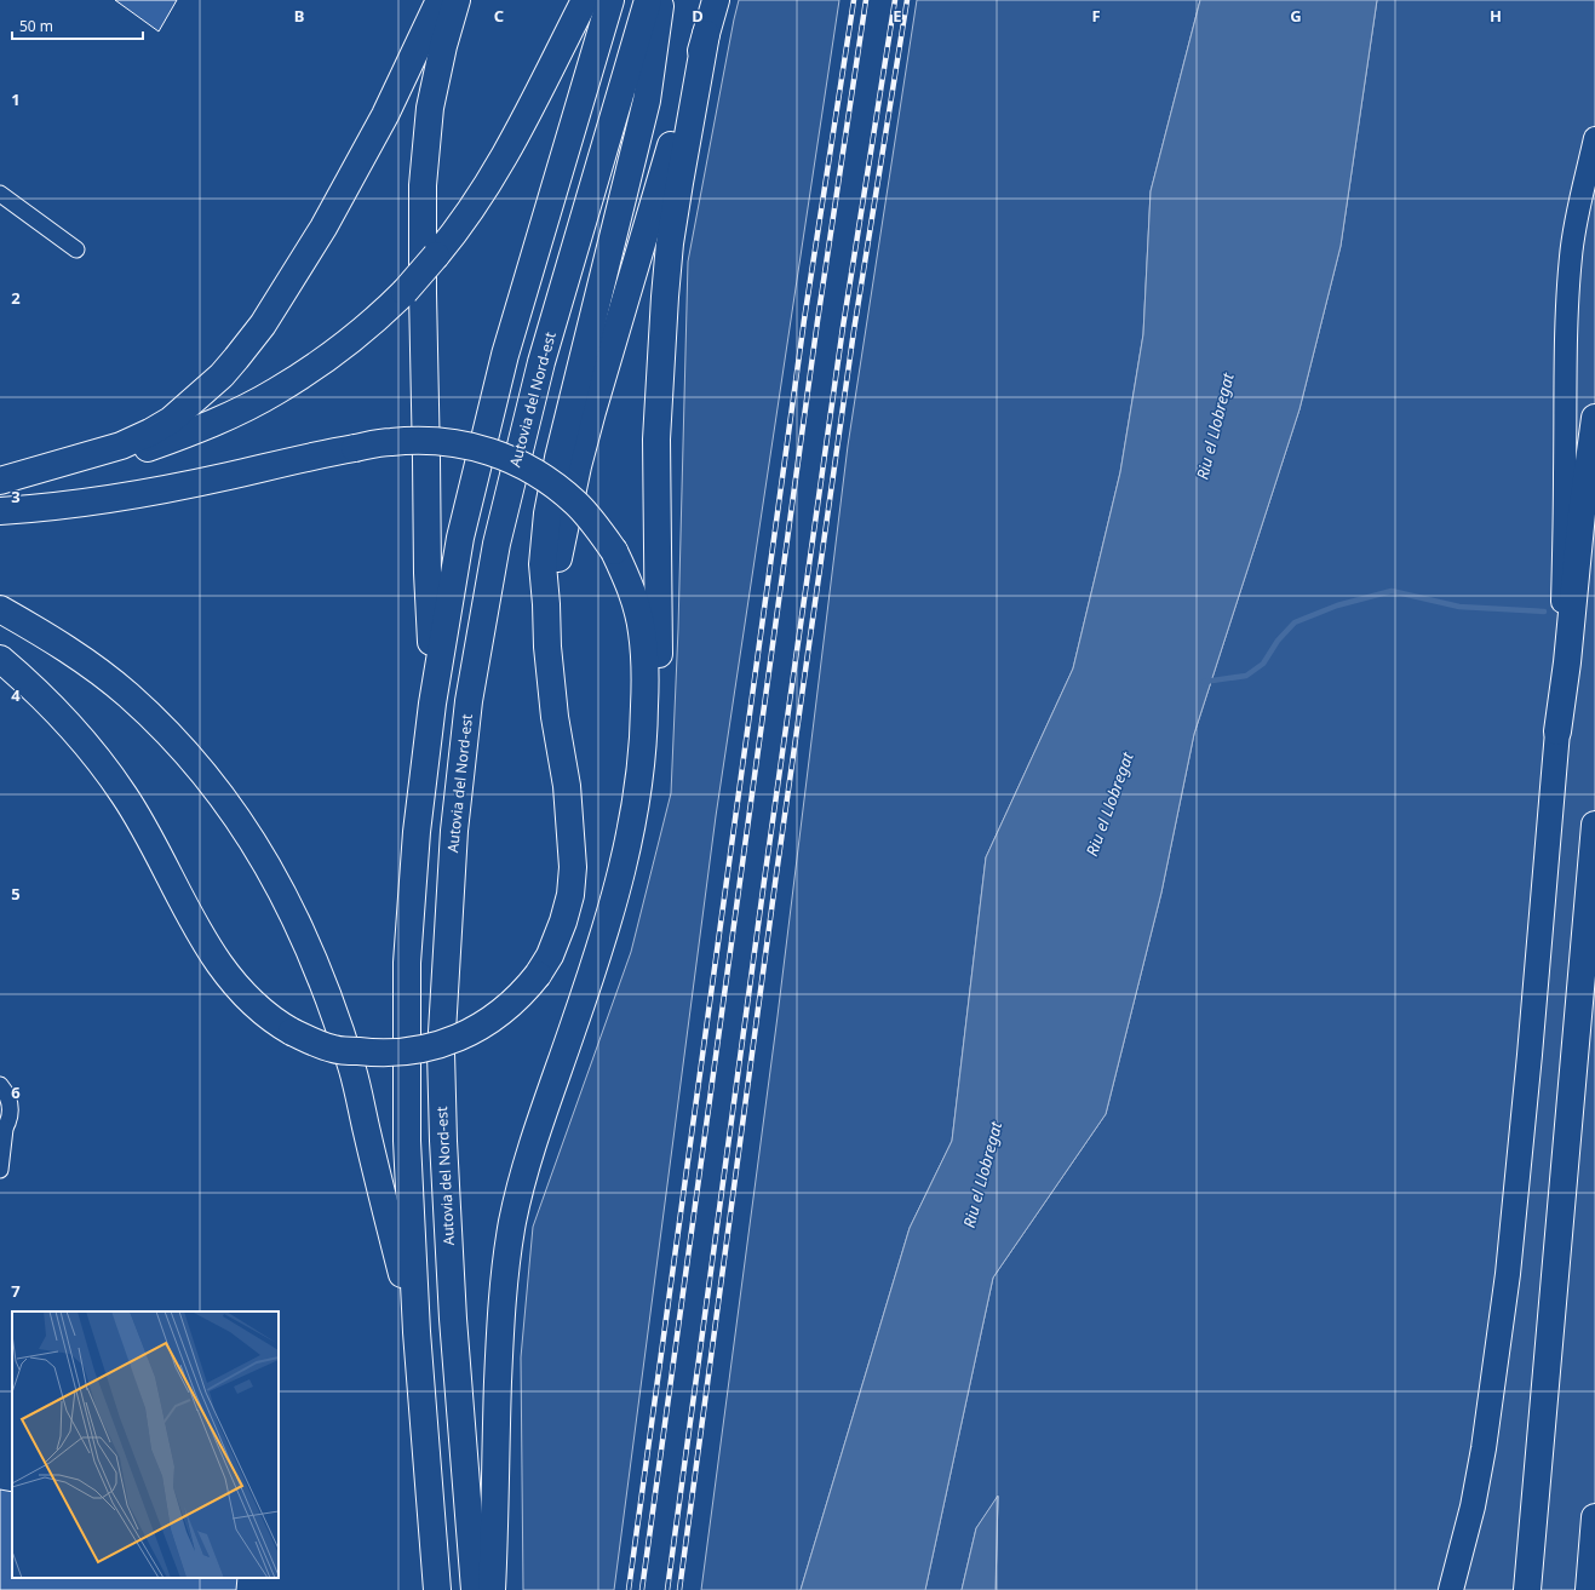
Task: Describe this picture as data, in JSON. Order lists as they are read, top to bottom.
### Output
{
  "streets": {
    "highway": ["Autovia del Nord-est"]
  },
  "water": ["Riu el Llobregat"],
  "scale_bar": "50 m",
  "grid": {
    "columns": [
      "B",
      "C",
      "D",
      "E",
      "F",
      "G",
      "H"
    ],
    "rows": [
      "1",
      "2",
      "3",
      "4",
      "5",
      "6",
      "7"
    ]
  }
}
